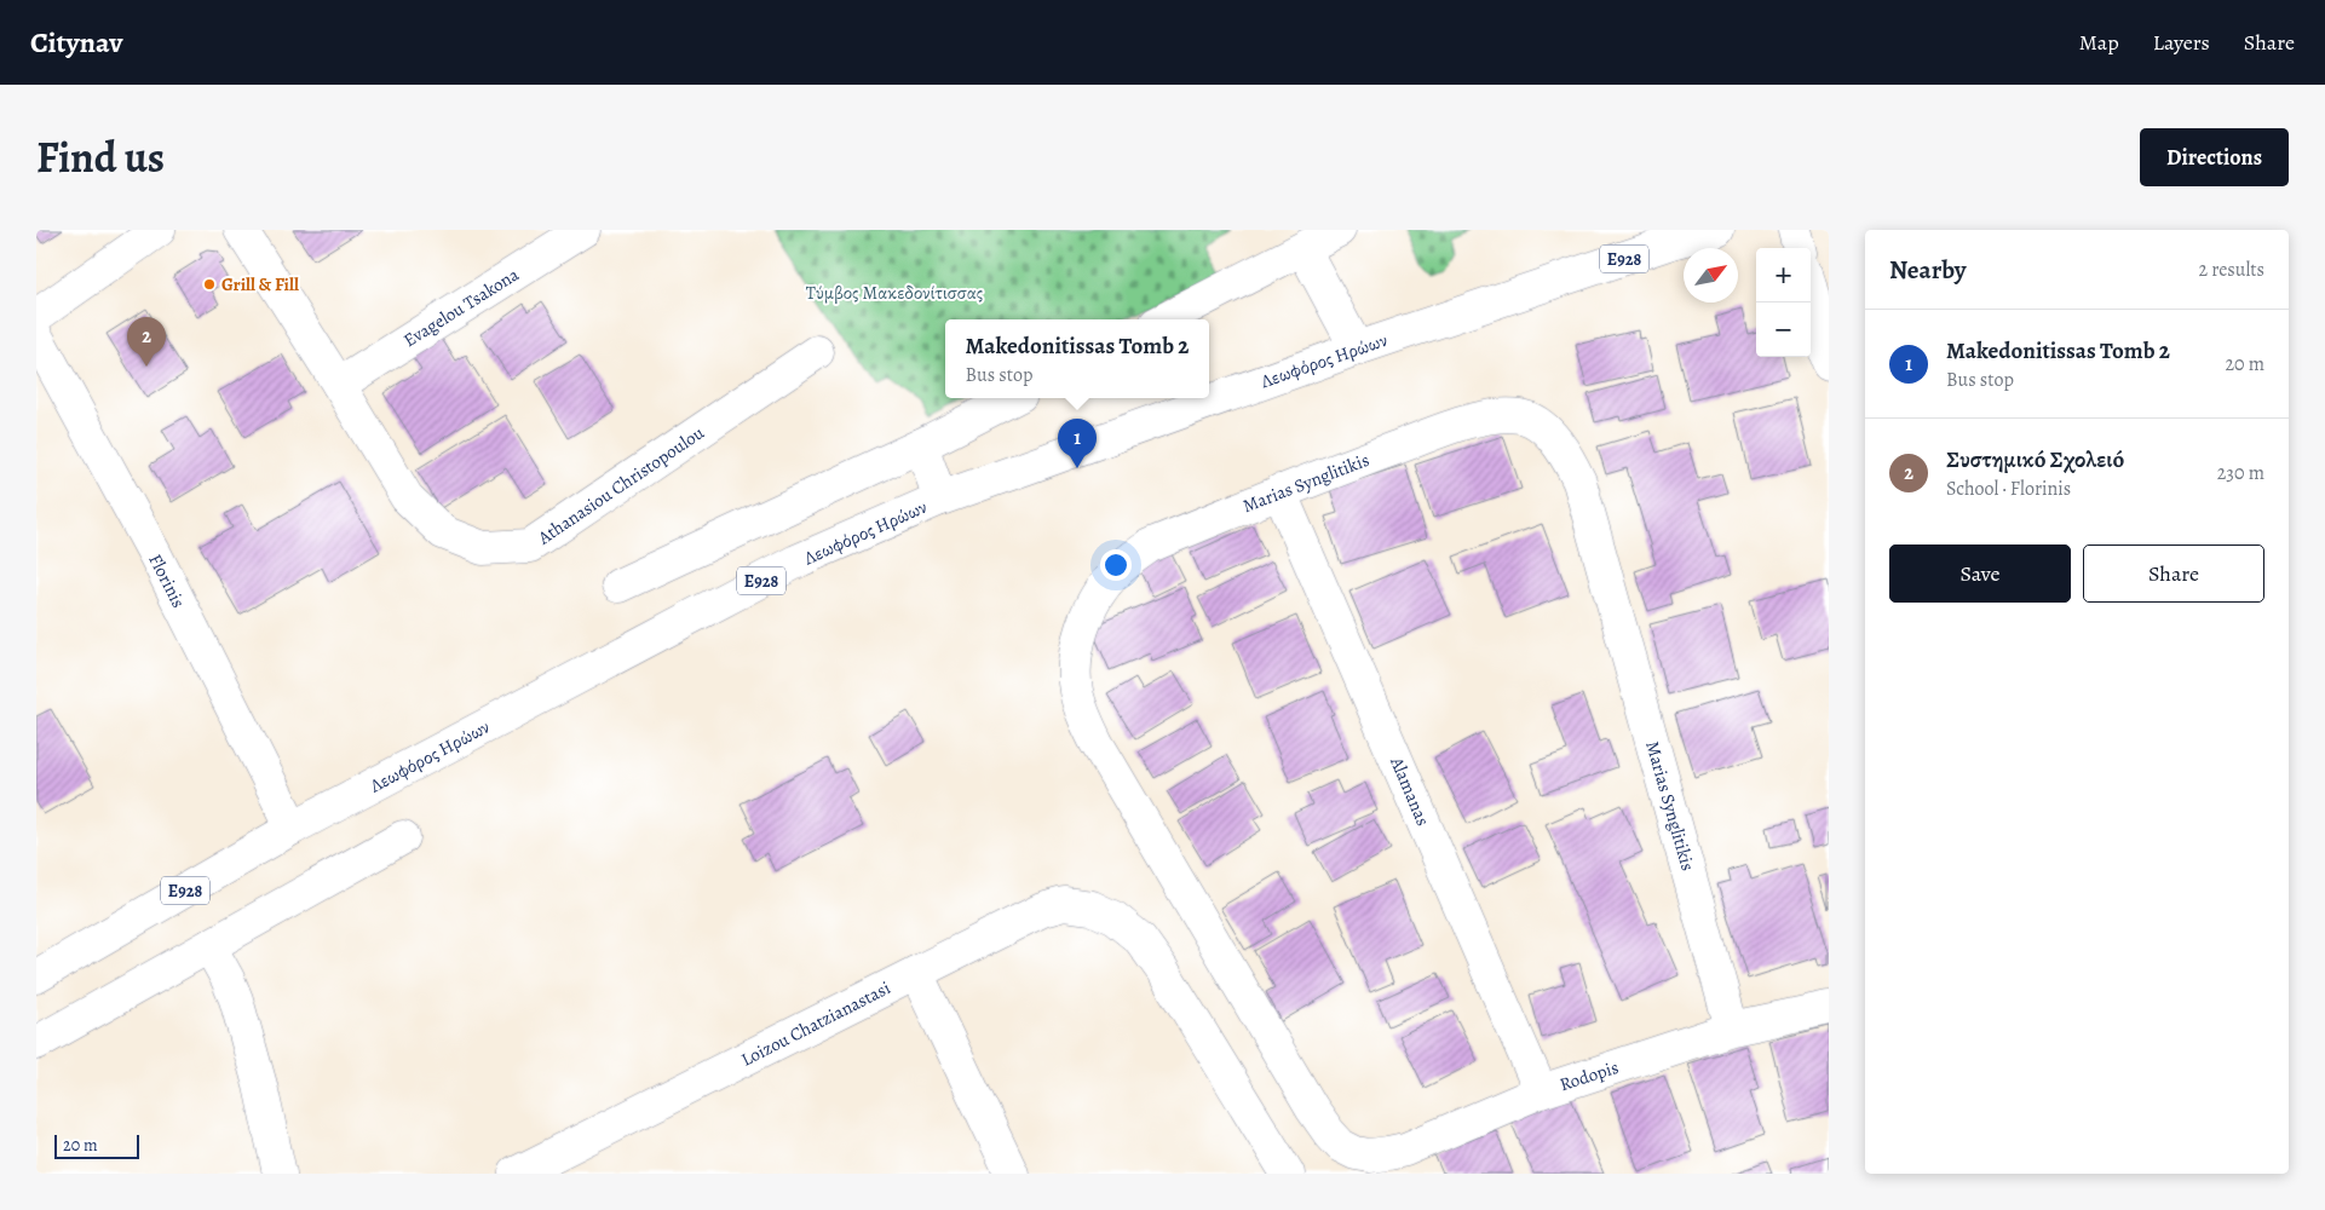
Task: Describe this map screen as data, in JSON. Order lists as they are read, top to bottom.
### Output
{
  "streets": {
    "street": [
      "E928",
      "Evagelou Tsakona",
      "Λεωφόρος Ηρώων",
      "Marias Synglitikis",
      "Athanasiou Christopoulou",
      "Florinis",
      "Alamanas",
      "Loizou Chatzianastasi",
      "Rodopis"
    ]
  },
  "crossings": [
    ["Evagelou Tsakona", "Athanasiou Christopoulou"],
    ["Λεωφόρος Ηρώων", "Florinis"],
    ["Marias Synglitikis", "Alamanas"],
    ["Marias Synglitikis", "Rodopis"],
    ["Alamanas", "Rodopis"]
  ],
  "parks": ["Τύμβος Μακεδονίτισσας"],
  "places": ["Grill & Fill"],
  "scale_bar": "20 m",
  "north": "top right",
  "page": {
    "header": "Citynav",
    "nav": ["Map", "Layers", "Share"],
    "title": "Find us",
    "buttons": [
      "Directions",
      ["Save", "Share"]
    ],
    "heading": ["Nearby", "2 results"],
    "map_buttons": ["+", "−"],
    "list": [
      {
        "mark": "1",
        "name": "Makedonitissas Tomb 2",
        "note": "Bus stop",
        "value": "20 m"
      },
      {
        "mark": "2",
        "name": "Συστημικó Σχολειó",
        "note": "School · Florinis",
        "value": "230 m"
      }
    ],
    "pins": ["2", "1"],
    "popup": ["Makedonitissas Tomb 2", "Bus stop"],
    "scale": "20 m"
  }
}
